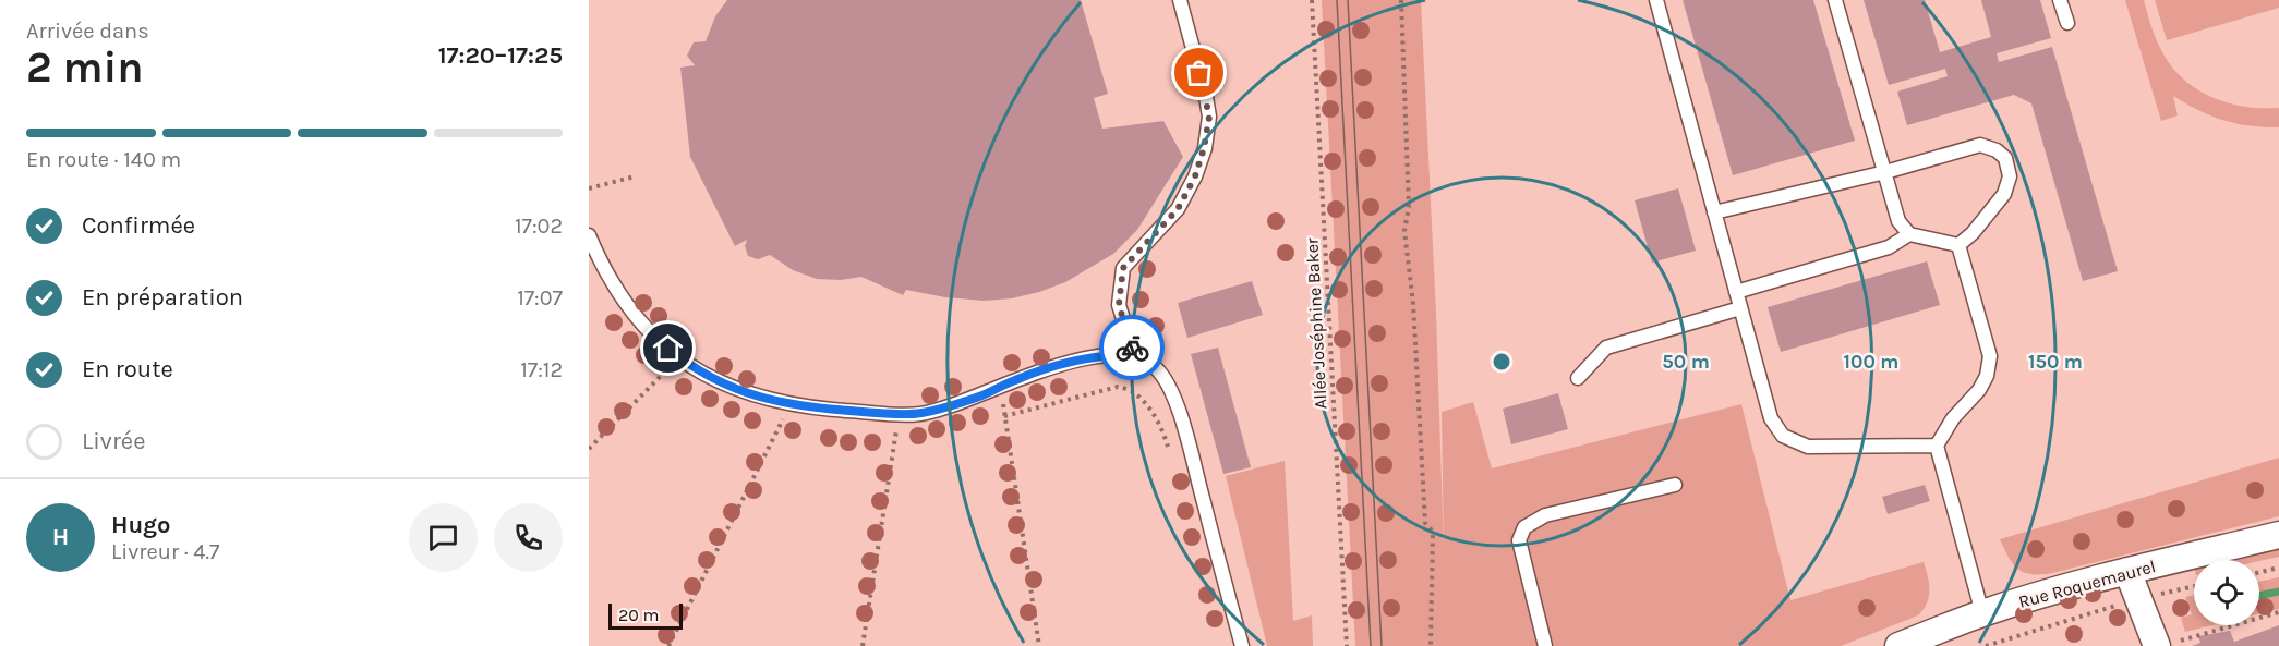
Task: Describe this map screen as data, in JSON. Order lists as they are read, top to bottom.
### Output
{
  "streets": {
    "street": ["Rue Roquemaurel"],
    "path": ["Allée Joséphine Baker"]
  },
  "scale_bar": "20 m",
  "page": {
    "heading": ["2 min", "Arrivée dans", "17:20–17:25"],
    "panel": ["Hugo", "Livreur · 4.7"],
    "bar": "En route · 140 m",
    "list": [
      ["Confirmée", "17:02"],
      ["En préparation", "17:07"],
      ["En route", "17:12"],
      "Livrée"
    ],
    "round": "H",
    "scale": "20 m"
  },
  "rings": ["50 m", "100 m", "150 m"]
}
